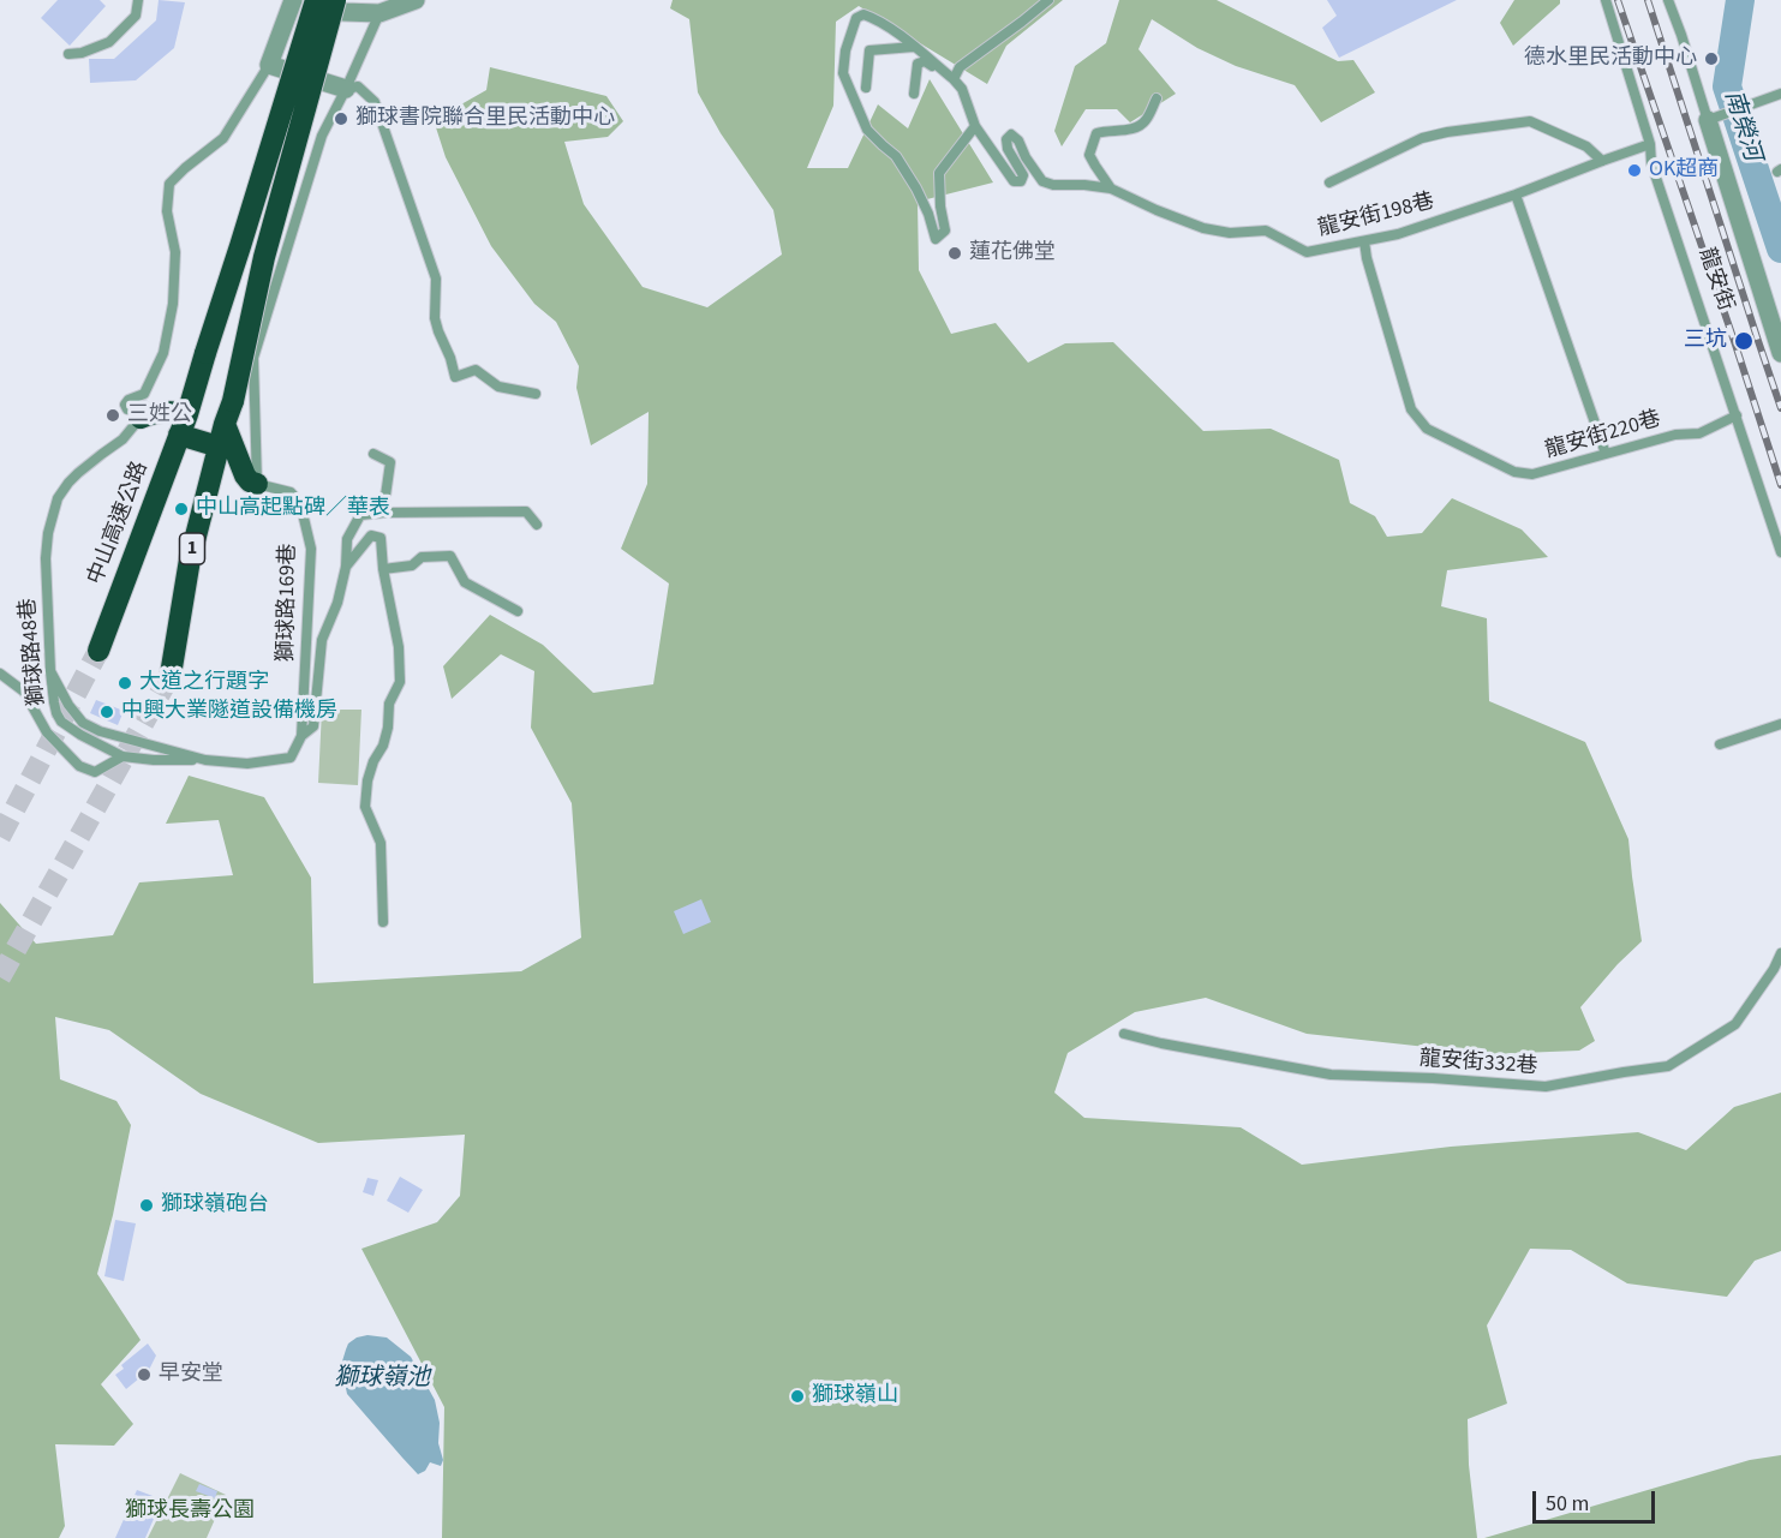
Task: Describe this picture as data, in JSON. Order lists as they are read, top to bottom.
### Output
{
  "streets": {
    "highway": ["中山高速公路", "1"],
    "street": ["龍安街"],
    "lane": [
      "龍安街198巷",
      "龍安街220巷",
      "獅球路169巷",
      "獅球路48巷",
      "龍安街332巷"
    ]
  },
  "crossings": [
    ["龍安街198巷", "龍安街"],
    ["龍安街198巷", "龍安街220巷"],
    ["龍安街", "龍安街220巷"]
  ],
  "water": ["南榮河", "獅球嶺池"],
  "parks": ["獅球長壽公園"],
  "places": [
    "德水里民活動中心",
    "獅球書院聯合里民活動中心",
    "OK超商",
    "蓮花佛堂",
    "三坑",
    "三姓公",
    "中山高起點碑／華表",
    "大道之行題字",
    "中興大業隧道設備機房",
    "獅球嶺砲台",
    "早安堂",
    "獅球嶺山"
  ],
  "scale_bar": "50 m"
}
